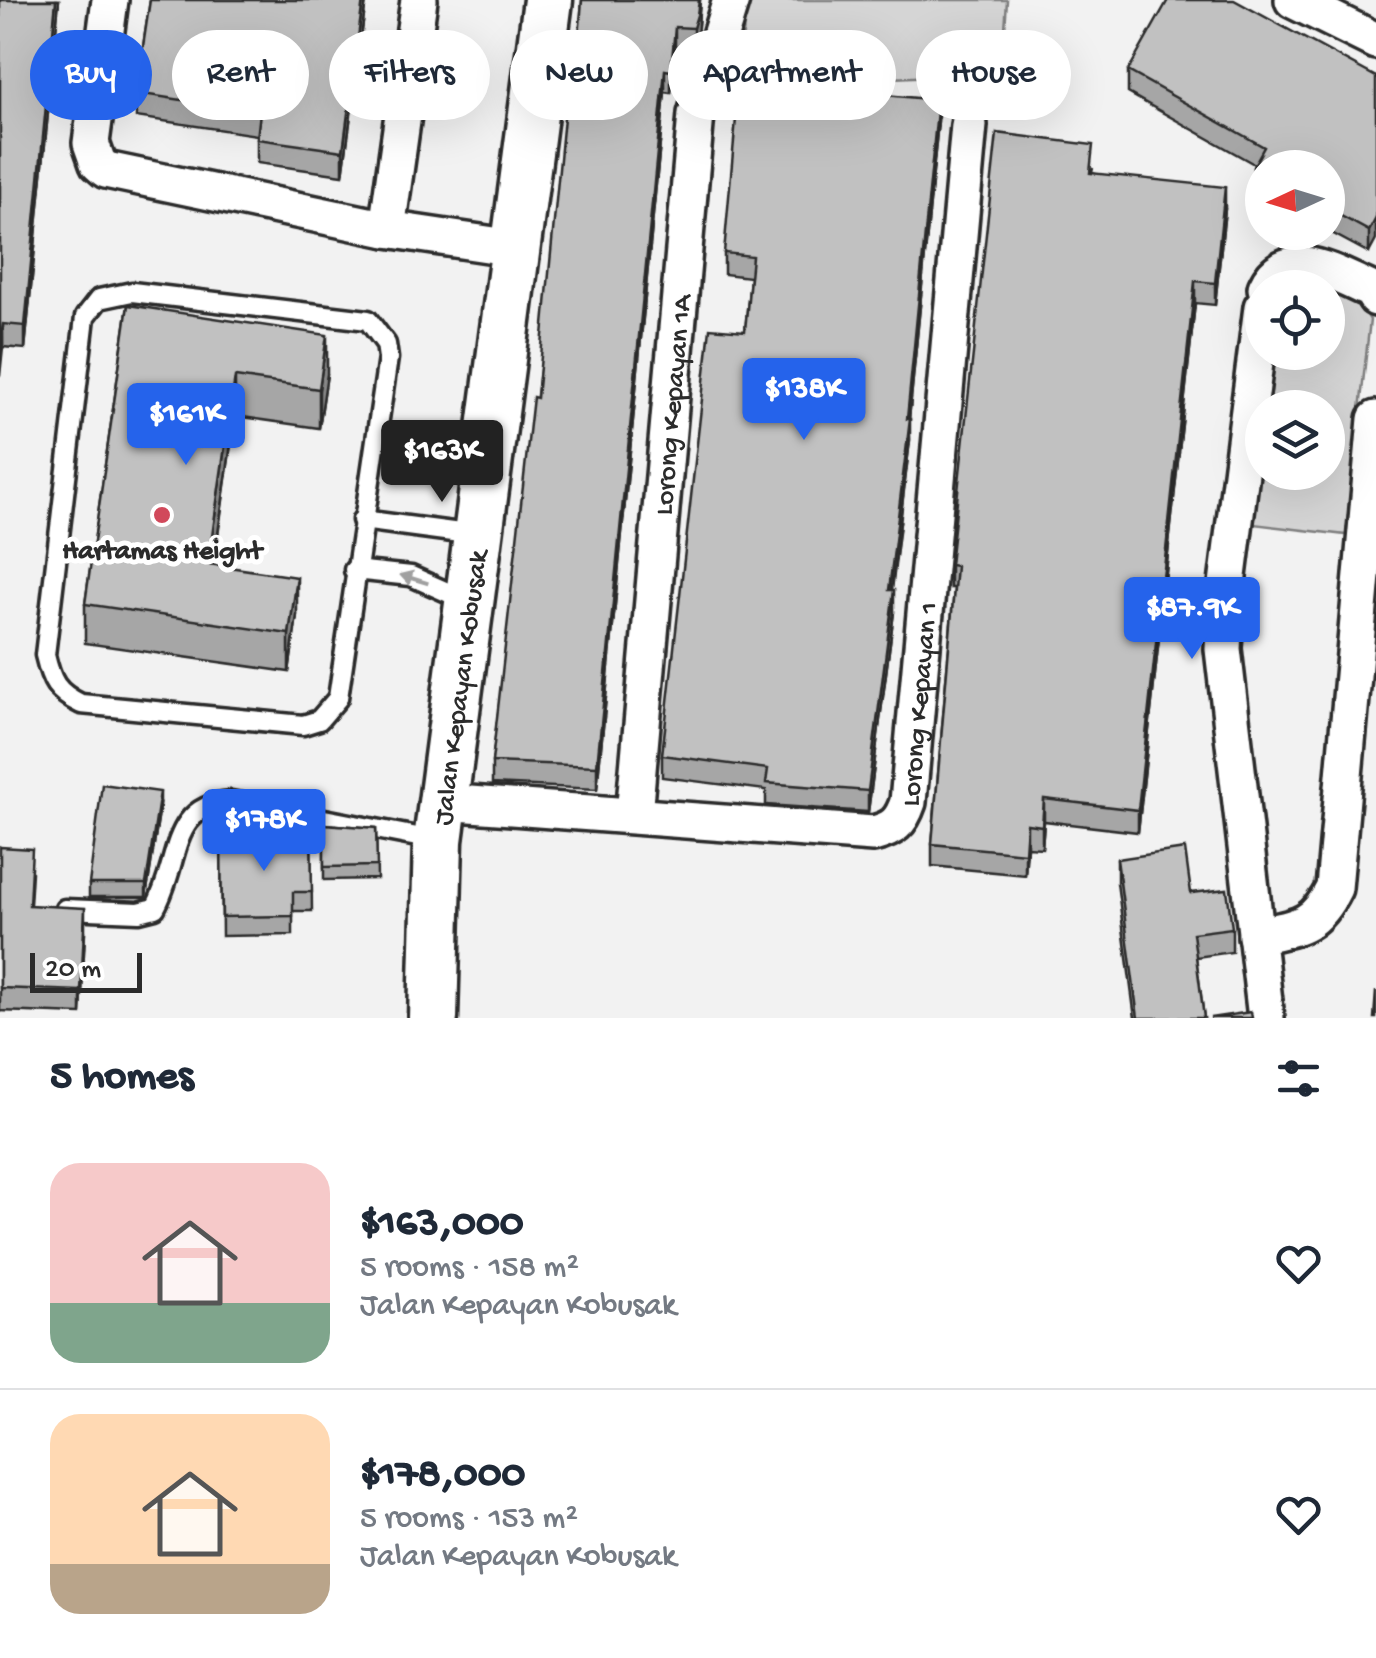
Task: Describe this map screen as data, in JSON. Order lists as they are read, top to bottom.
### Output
{
  "streets": {
    "street": ["Lorong Kepayan 1A", "Jalan Kepayan Kobusak", "Lorong Kepayan 1"]
  },
  "crossings": [
    ["Lorong Kepayan 1A", "Lorong Kepayan 1"],
    ["Jalan Kepayan Kobusak", "Lorong Kepayan 1"]
  ],
  "places": ["Hartamas Height"],
  "scale_bar": "20 m",
  "north": "left",
  "page": {
    "chip": [
      "Buy",
      "Rent",
      "Filters",
      "New",
      "Apartment",
      "House"
    ],
    "price": [
      "$138K",
      "$161K",
      "$163K",
      "$87.9K",
      "$178K"
    ],
    "scale": "20 m",
    "heading": "5 homes",
    "list": [
      {
        "name": "$163,000",
        "note": "5 rooms · 158 m² · Jalan Kepayan Kobusak"
      },
      {
        "name": "$178,000",
        "note": "5 rooms · 153 m² · Jalan Kepayan Kobusak"
      }
    ]
  }
}
